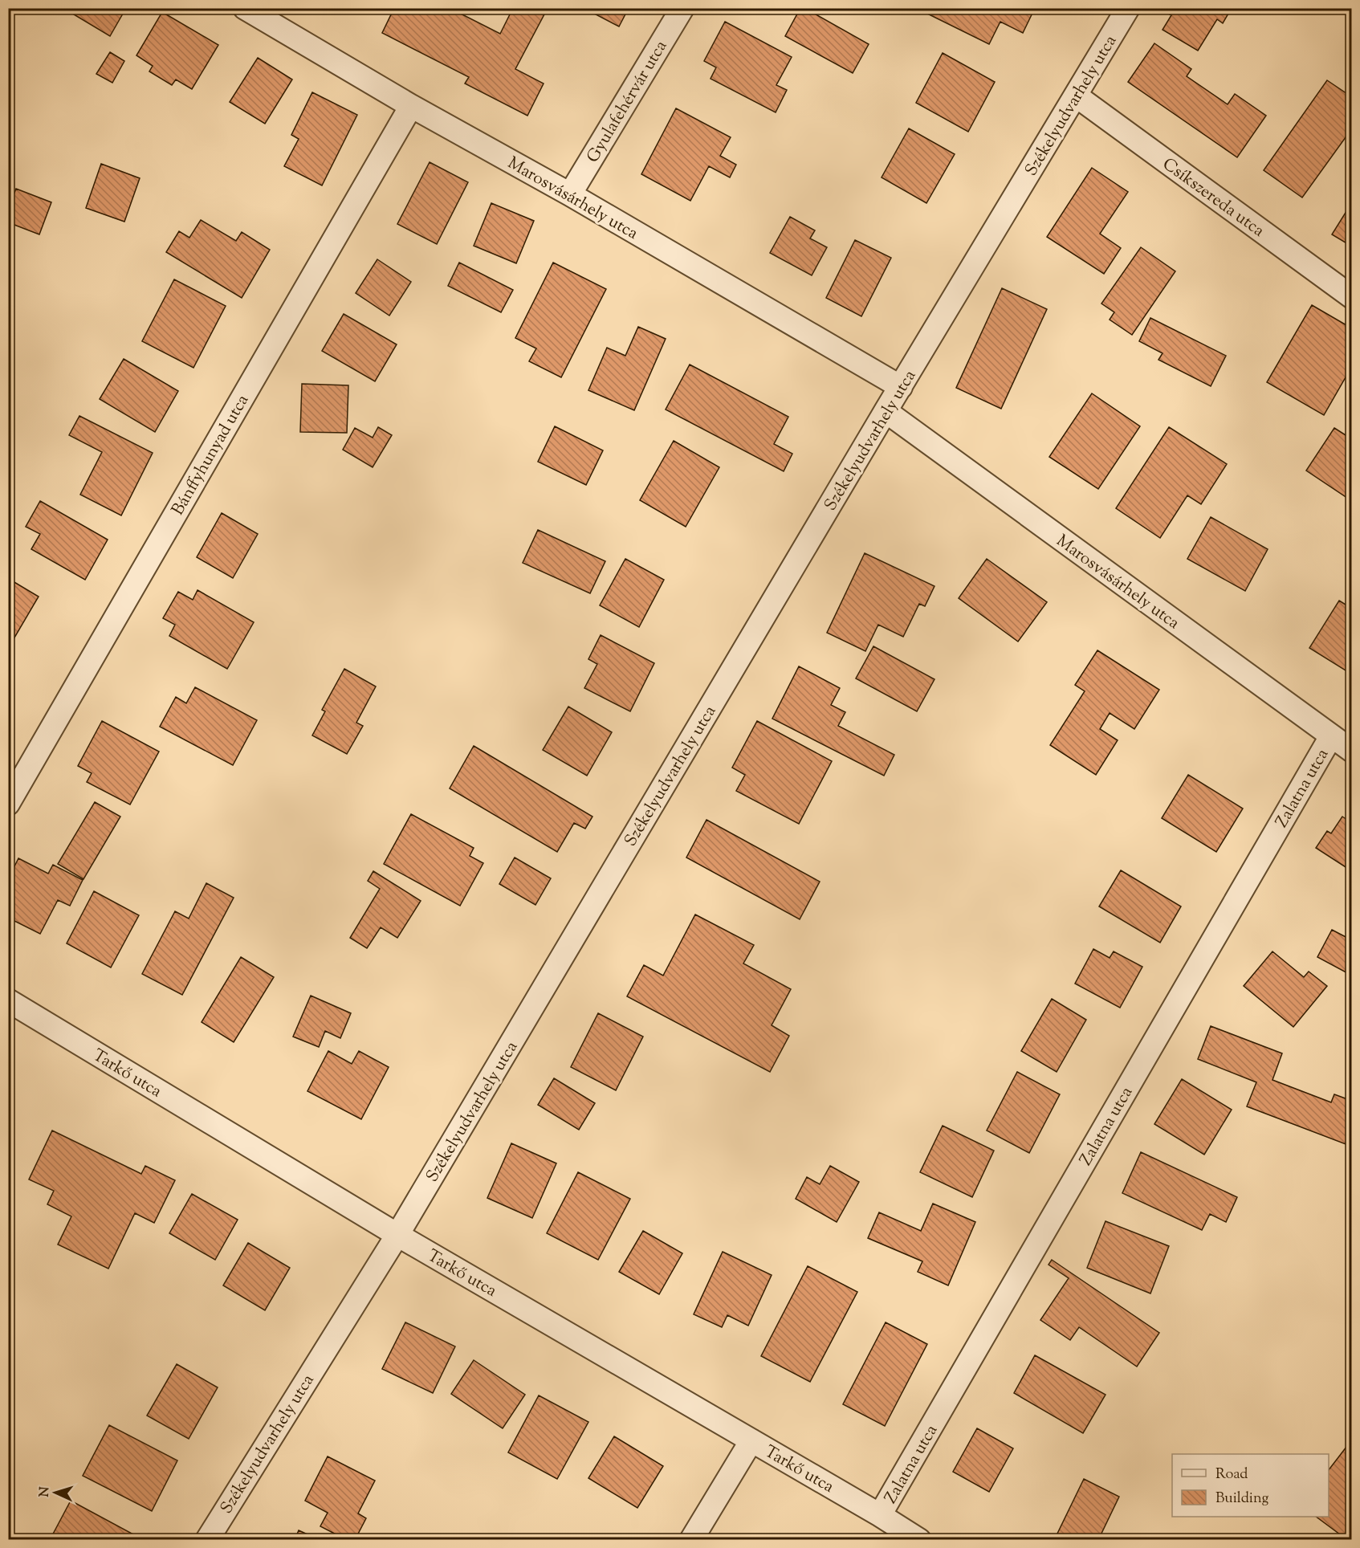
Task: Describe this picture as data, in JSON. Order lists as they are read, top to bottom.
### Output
{
  "streets": {
    "street": [
      "Gyulafehérvár utca",
      "Székelyudvarhely utca",
      "Csíkszereda utca",
      "Marosvásárhely utca",
      "Bánffyhunyad utca",
      "Zalatna utca",
      "Tarkő utca"
    ]
  },
  "crossings": [
    ["Gyulafehérvár utca", "Marosvásárhely utca"],
    ["Székelyudvarhely utca", "Csíkszereda utca"],
    ["Székelyudvarhely utca", "Marosvásárhely utca"],
    ["Székelyudvarhely utca", "Tarkő utca"],
    ["Marosvásárhely utca", "Bánffyhunyad utca"],
    ["Marosvásárhely utca", "Zalatna utca"],
    ["Zalatna utca", "Tarkő utca"]
  ],
  "legend": ["Road", "Building"],
  "north": "left"
}
